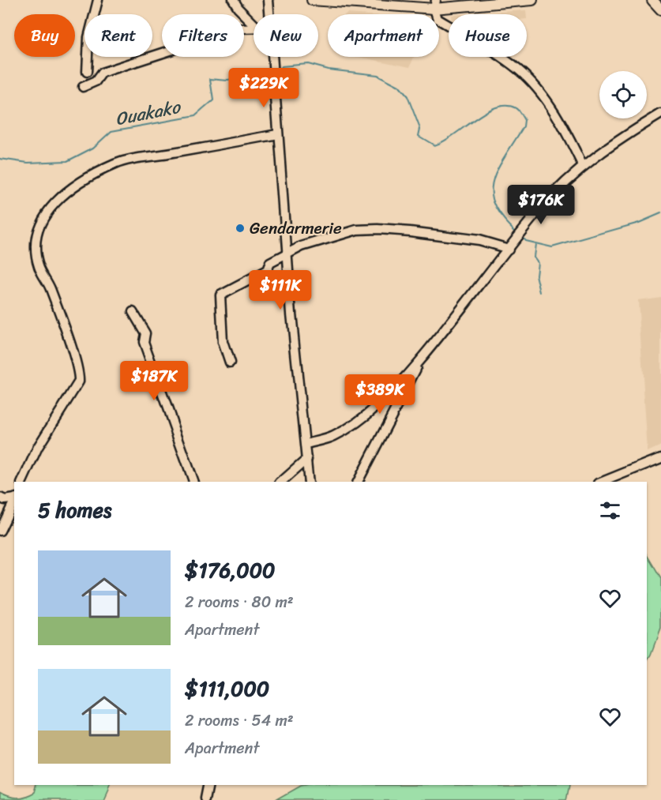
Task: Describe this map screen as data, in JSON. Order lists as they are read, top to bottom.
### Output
{
  "water": ["Ouakako"],
  "places": ["Gendarmerie"],
  "page": {
    "chip": [
      "Buy",
      "Rent",
      "Filters",
      "New",
      "Apartment",
      "House"
    ],
    "price": [
      "$229K",
      "$176K",
      "$111K",
      "$187K",
      "$389K"
    ],
    "heading": "5 homes",
    "list": [
      {
        "name": "$176,000",
        "note": "2 rooms · 80 m² · Apartment"
      },
      {
        "name": "$111,000",
        "note": "2 rooms · 54 m² · Apartment"
      }
    ]
  }
}
